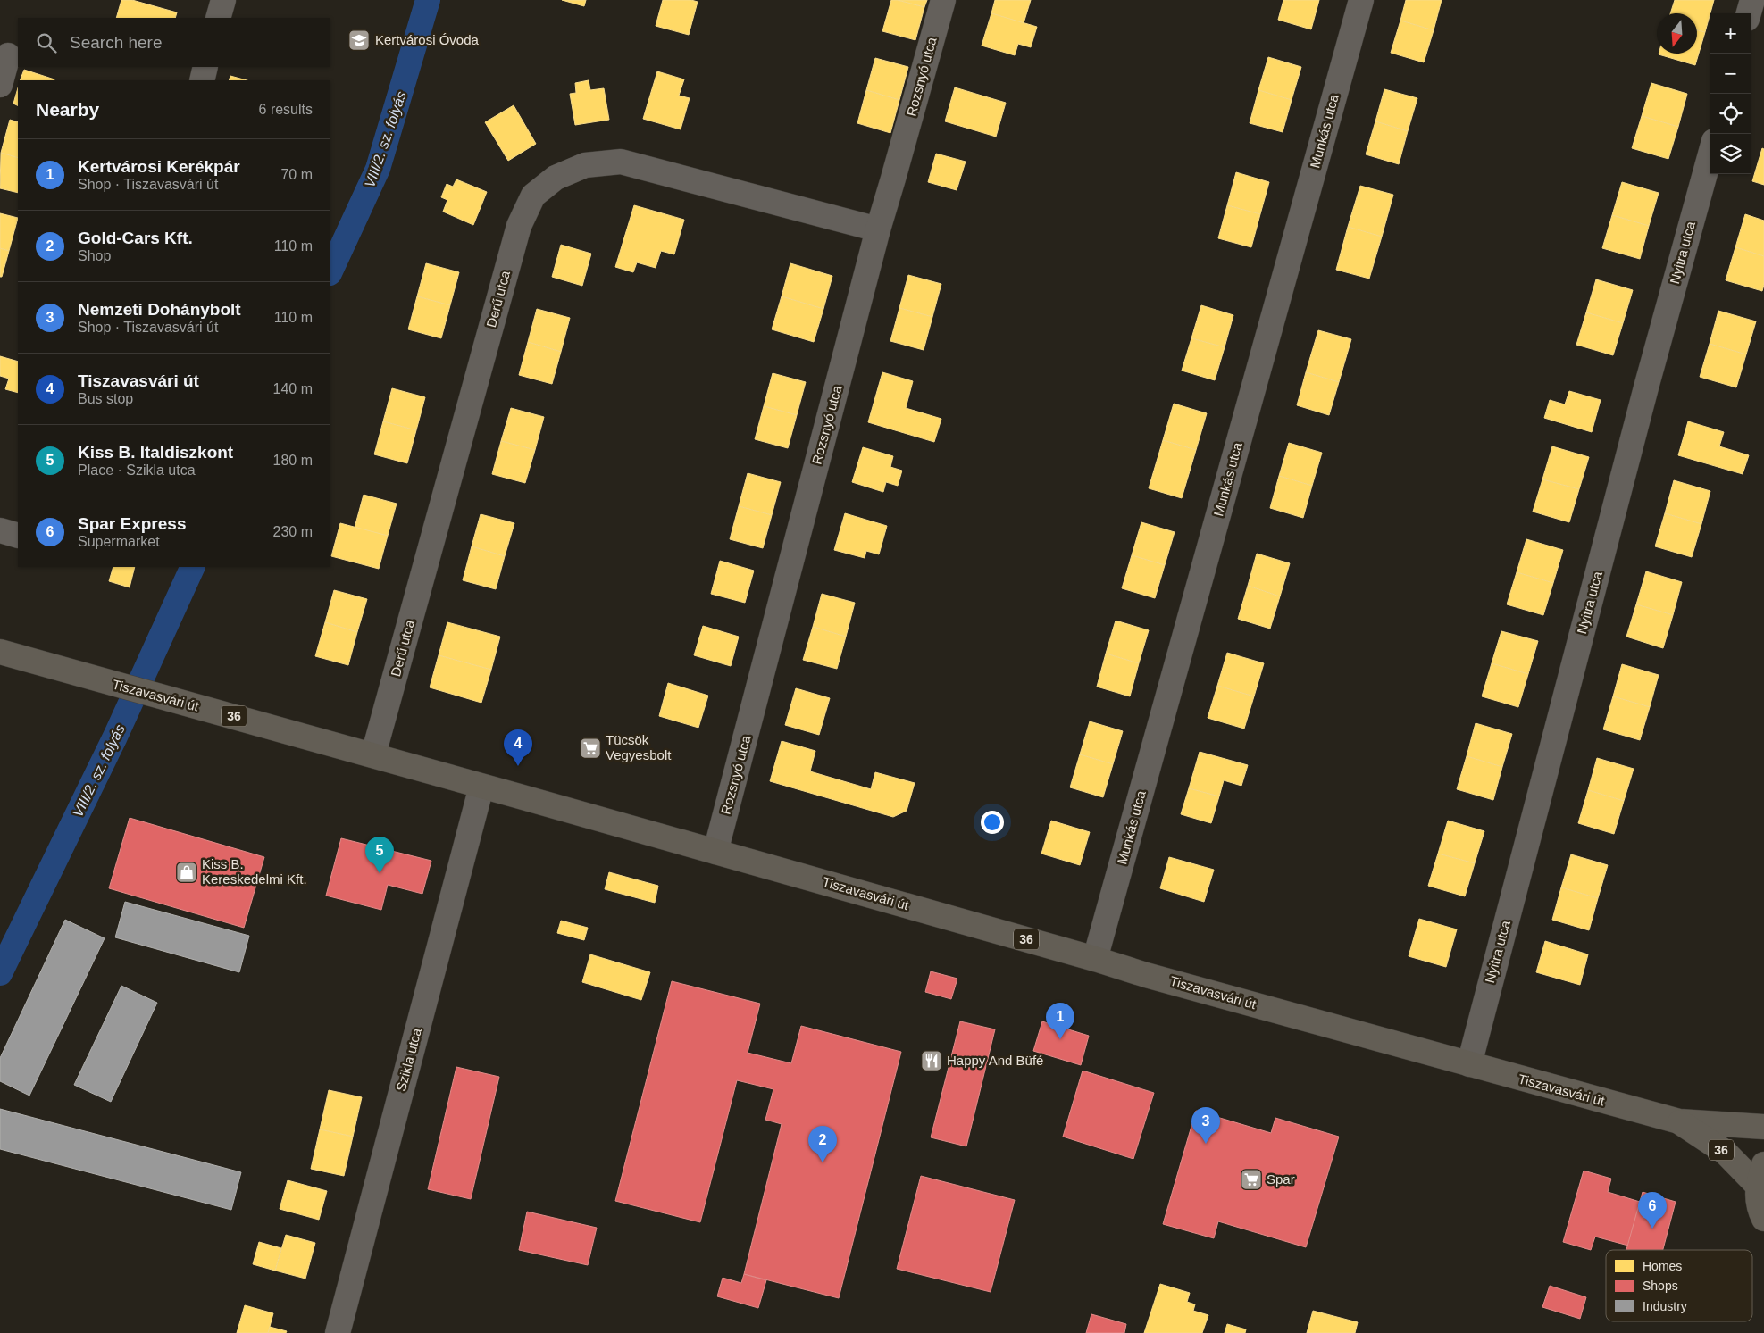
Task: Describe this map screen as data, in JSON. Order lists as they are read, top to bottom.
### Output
{
  "streets": {
    "main road": ["Tiszavasvári út", "36"],
    "street": [
      "Rozsnyó utca",
      "Munkás utca",
      "Nyitra utca",
      "Derű utca",
      "Szikla utca"
    ]
  },
  "crossings": [
    ["Rozsnyó utca", "Derű utca"],
    ["Rozsnyó utca", "Tiszavasvári út"],
    ["Munkás utca", "Tiszavasvári út"],
    ["Nyitra utca", "Tiszavasvári út"],
    ["Derű utca", "Tiszavasvári út"],
    ["Tiszavasvári út", "36"],
    ["Tiszavasvári út", "Szikla utca"]
  ],
  "water": ["VIII/2. sz. folyás"],
  "places": {
    "school or university": ["Kertvárosi Óvoda"],
    "supermarket": ["Tücsök Vegyesbolt", "Spar"],
    "shop": ["Kiss B. Kereskedelmi Kft."],
    "restaurant": ["Happy And Büfé"]
  },
  "legend": ["Homes", "Shops", "Industry"],
  "north": "bottom",
  "page": {
    "map_buttons": ["+", "−"],
    "search": "Search here",
    "heading": ["Nearby", "6 results"],
    "list": [
      {
        "mark": "1",
        "name": "Kertvárosi Kerékpár",
        "note": "Shop · Tiszavasvári út",
        "value": "70 m"
      },
      {
        "mark": "2",
        "name": "Gold-Cars Kft.",
        "note": "Shop",
        "value": "110 m"
      },
      {
        "mark": "3",
        "name": "Nemzeti Dohánybolt",
        "note": "Shop · Tiszavasvári út",
        "value": "110 m"
      },
      {
        "mark": "4",
        "name": "Tiszavasvári út",
        "note": "Bus stop",
        "value": "140 m"
      },
      {
        "mark": "5",
        "name": "Kiss B. Italdiszkont",
        "note": "Place · Szikla utca",
        "value": "180 m"
      },
      {
        "mark": "6",
        "name": "Spar Express",
        "note": "Supermarket",
        "value": "230 m"
      }
    ],
    "pins": [
      "4",
      "5",
      "1",
      "3",
      "2",
      "6"
    ]
  }
}
